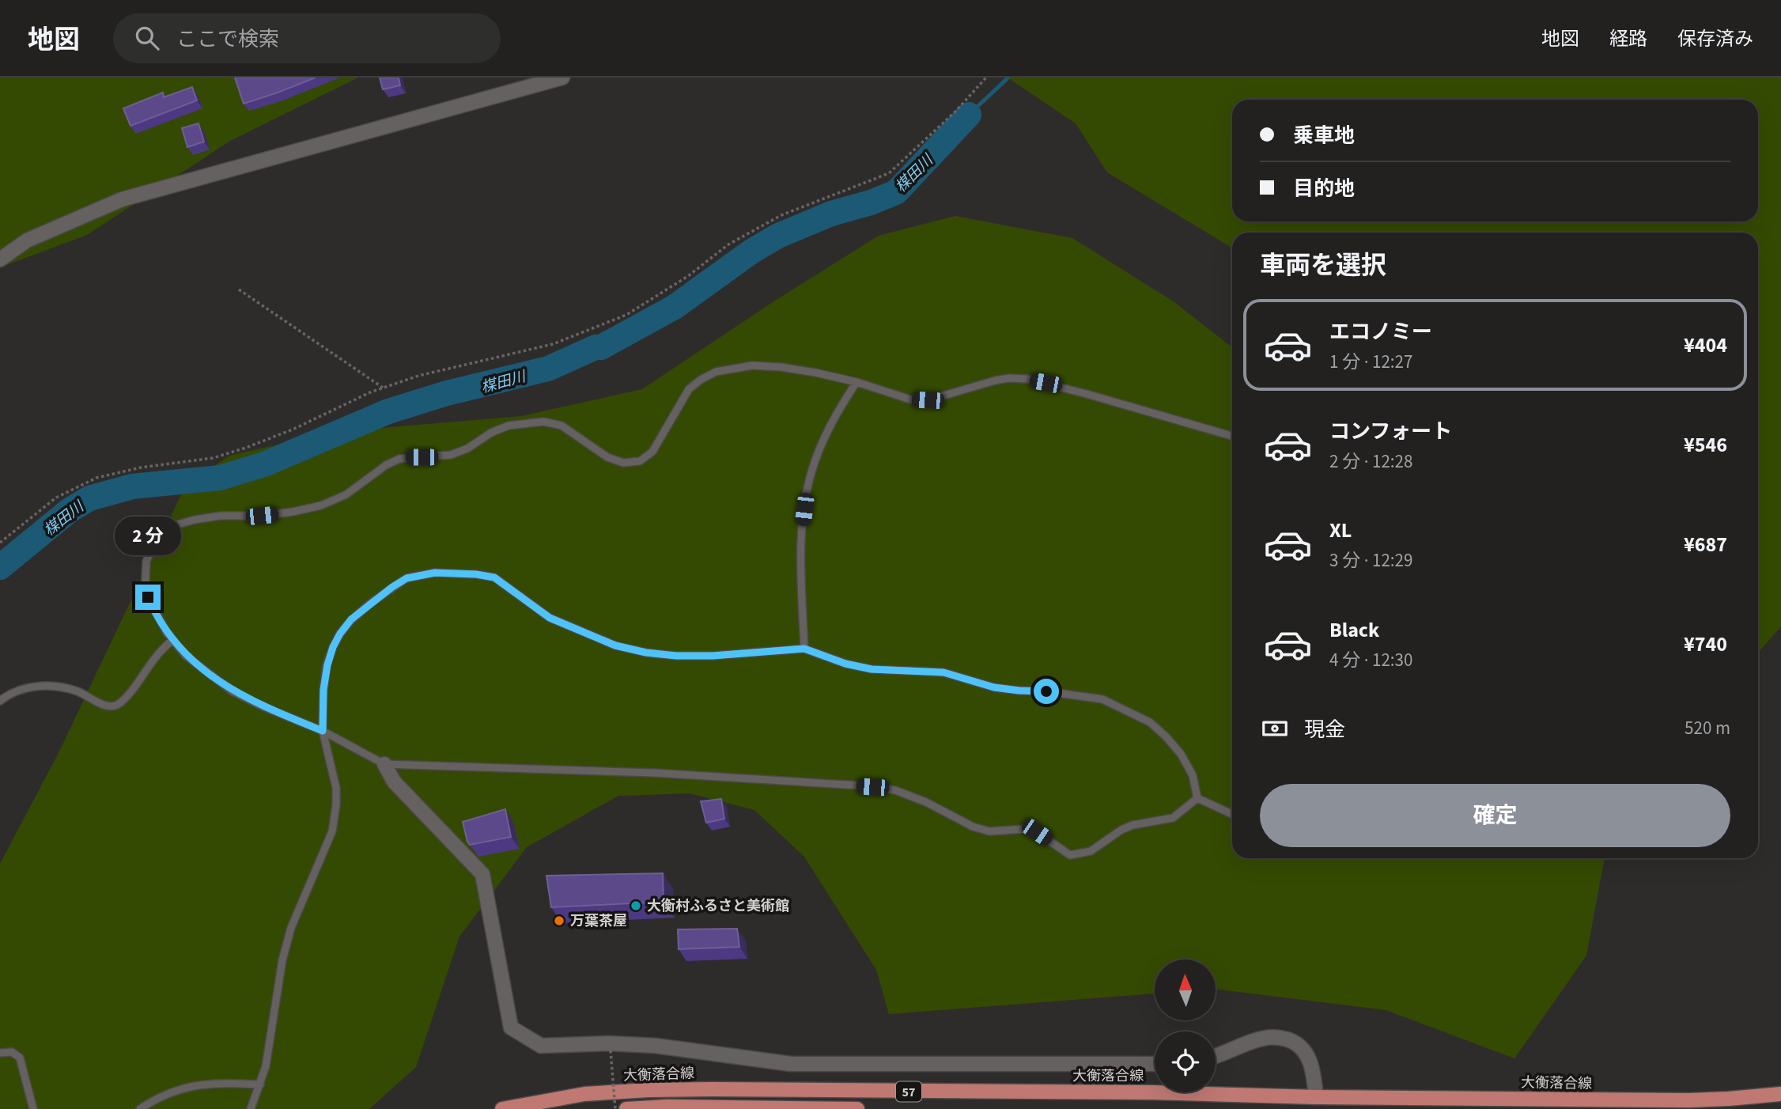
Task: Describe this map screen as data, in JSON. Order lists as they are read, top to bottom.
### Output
{
  "streets": {
    "main road": ["大衡落合線", "57"]
  },
  "water": ["楳田川"],
  "places": ["大衡村ふるさと美術館", "万葉茶屋"],
  "north": "top",
  "page": {
    "header": "地図",
    "search": "ここで検索",
    "nav": ["地図", "経路", "保存済み"],
    "banner": ["乗車地", "目的地"],
    "heading": "車両を選択",
    "list": [
      {
        "name": "エコノミー",
        "note": "1 分 · 12:27",
        "value": "¥404"
      },
      {
        "name": "コンフォート",
        "note": "2 分 · 12:28",
        "value": "¥546"
      },
      {
        "name": "XL",
        "note": "3 分 · 12:29",
        "value": "¥687"
      },
      {
        "name": "Black",
        "note": "4 分 · 12:30",
        "value": "¥740"
      }
    ],
    "bubble": "2 分",
    "pay": ["現金", "520 m"],
    "buttons": "確定"
  }
}
